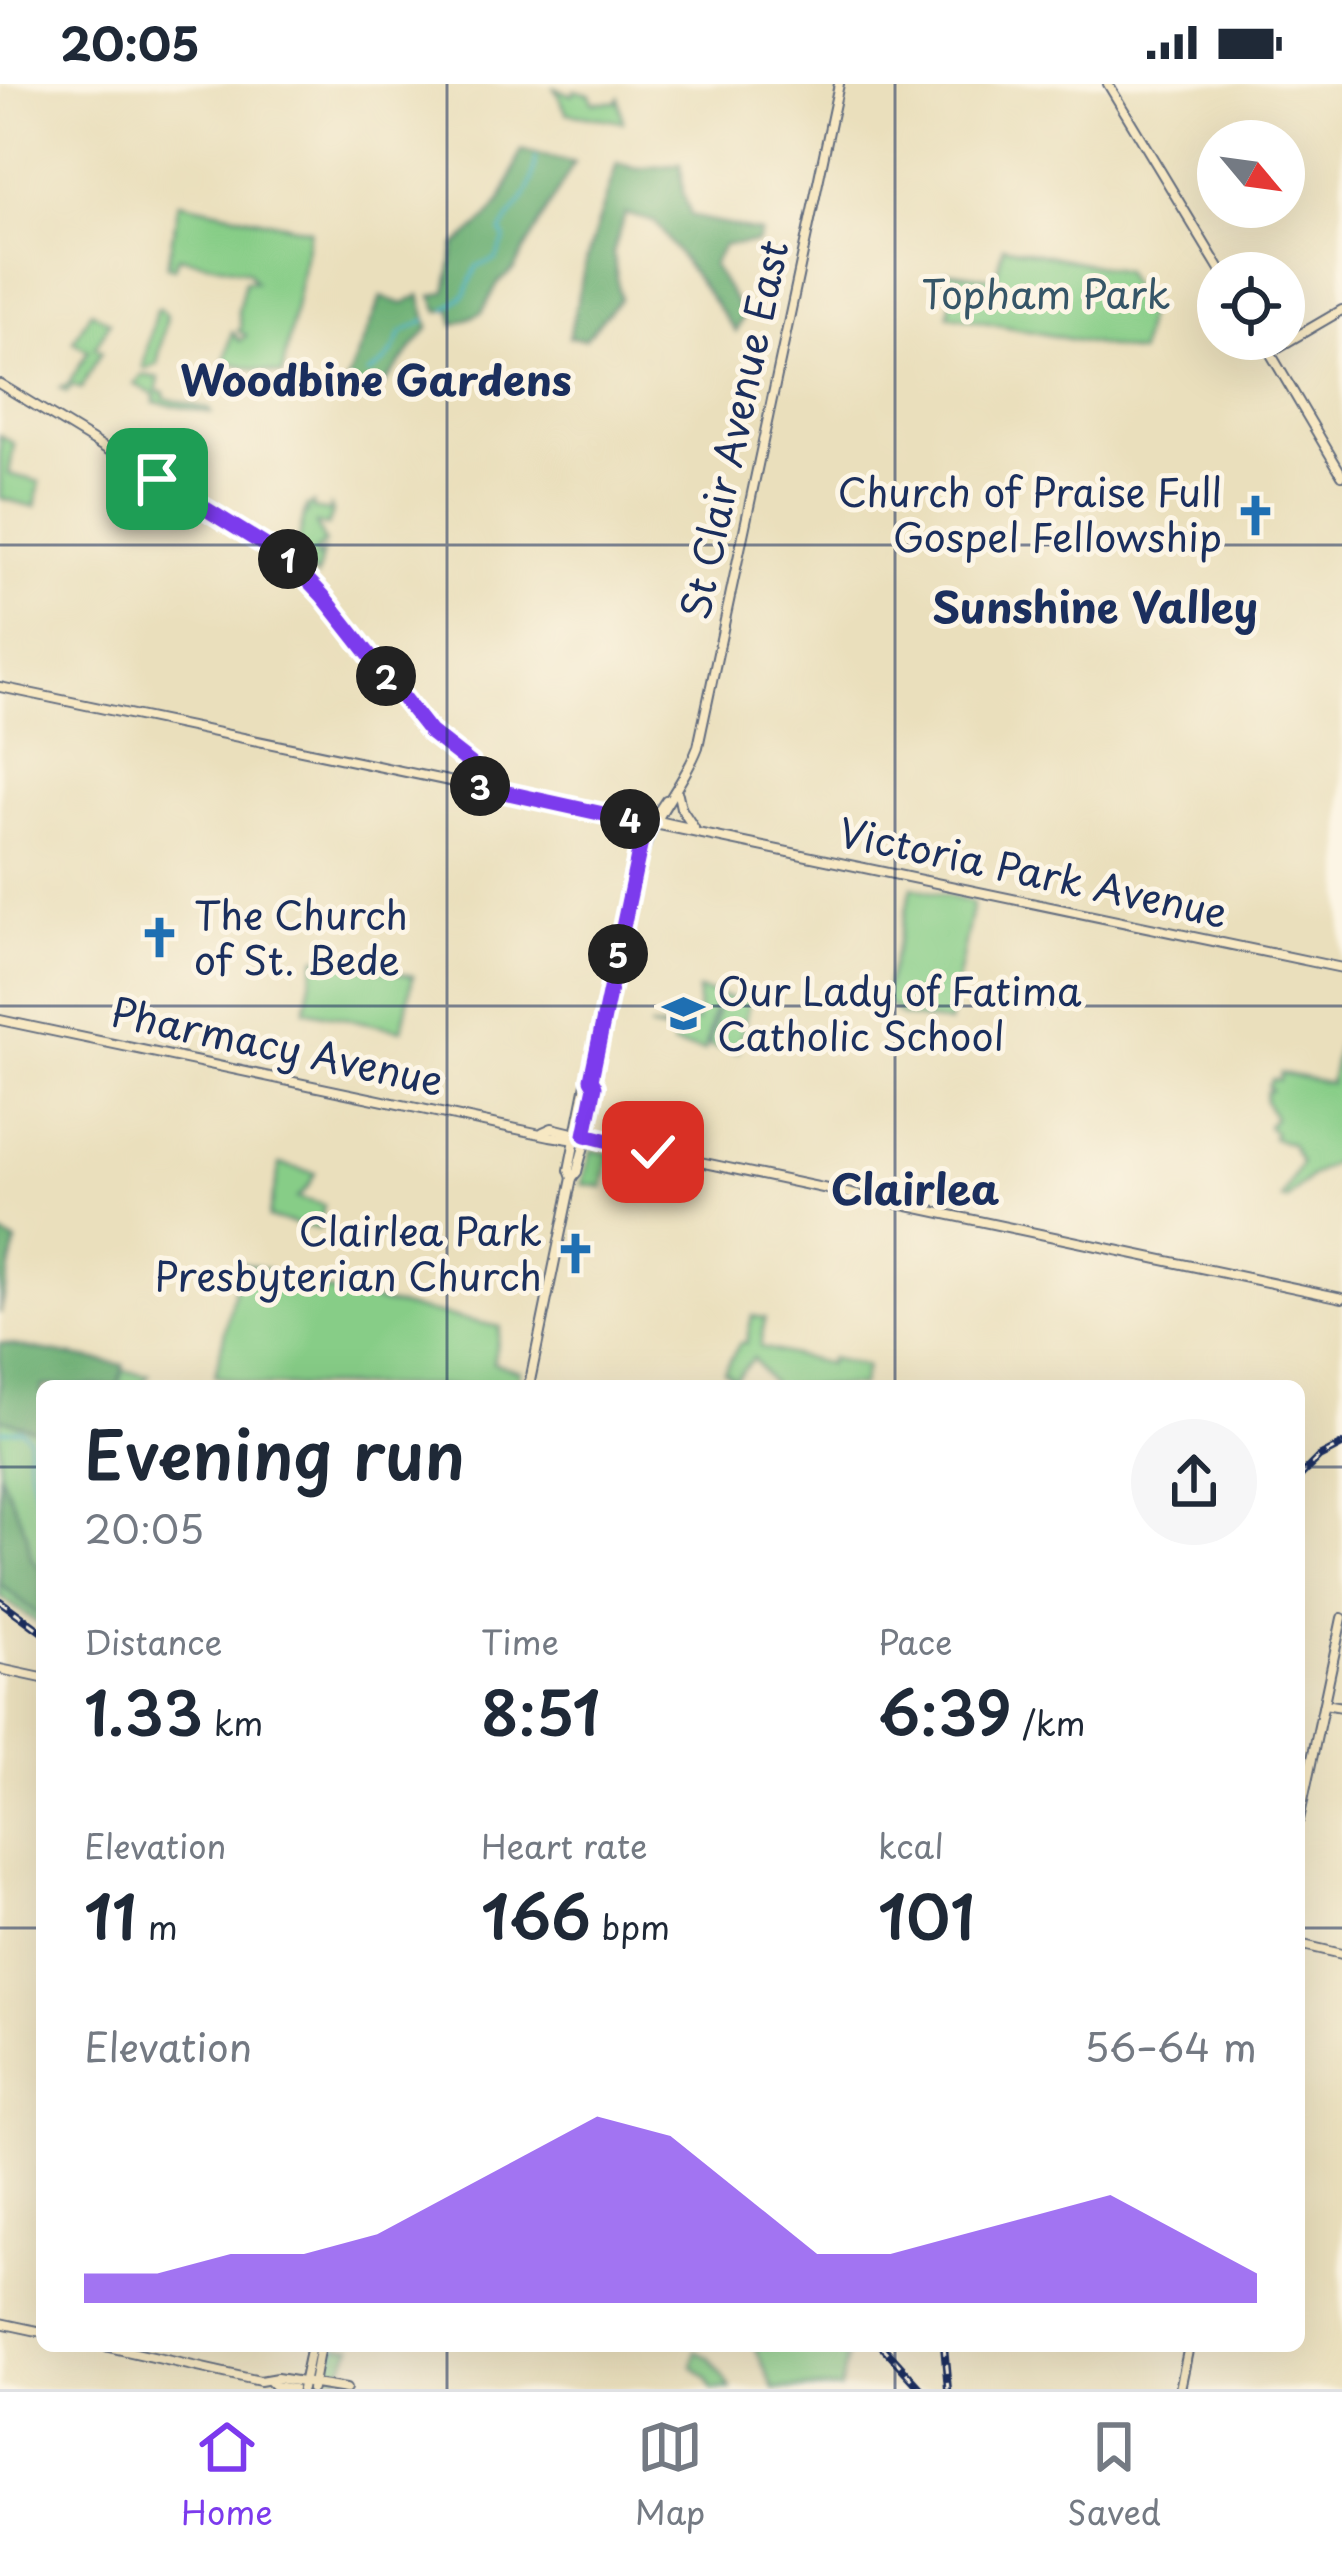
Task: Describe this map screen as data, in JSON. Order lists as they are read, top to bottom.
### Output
{
  "streets": {
    "main road": ["St Clair Avenue East", "Victoria Park Avenue", "Pharmacy Avenue"]
  },
  "crossings": [
    ["St Clair Avenue East", "Victoria Park Avenue"],
    ["St Clair Avenue East", "Pharmacy Avenue"]
  ],
  "districts": ["Woodbine Gardens", "Sunshine Valley", "Clairlea"],
  "parks": ["Topham Park"],
  "places": {
    "church": ["Church of Praise Full Gospel Fellowship", "The Church of St. Bede", "Clairlea Park Presbyterian Church"],
    "school or university": ["Our Lady of Fatima Catholic School"]
  },
  "north": "bottom right",
  "page": {
    "status": "20:05",
    "pins": [
      "1",
      "2",
      "3",
      "4",
      "5"
    ],
    "heading": ["Evening run", "20:05"],
    "stats": [
      ["Distance", "1.33 km"],
      ["Time", "8:51"],
      ["Pace", "6:39 /km"],
      ["Elevation", "11 m"],
      ["Heart rate", "166 bpm"],
      ["kcal", "101"]
    ],
    "chart": ["Elevation", "56–64 m"],
    "tabs": ["Home", "Map", "Saved"]
  }
}
